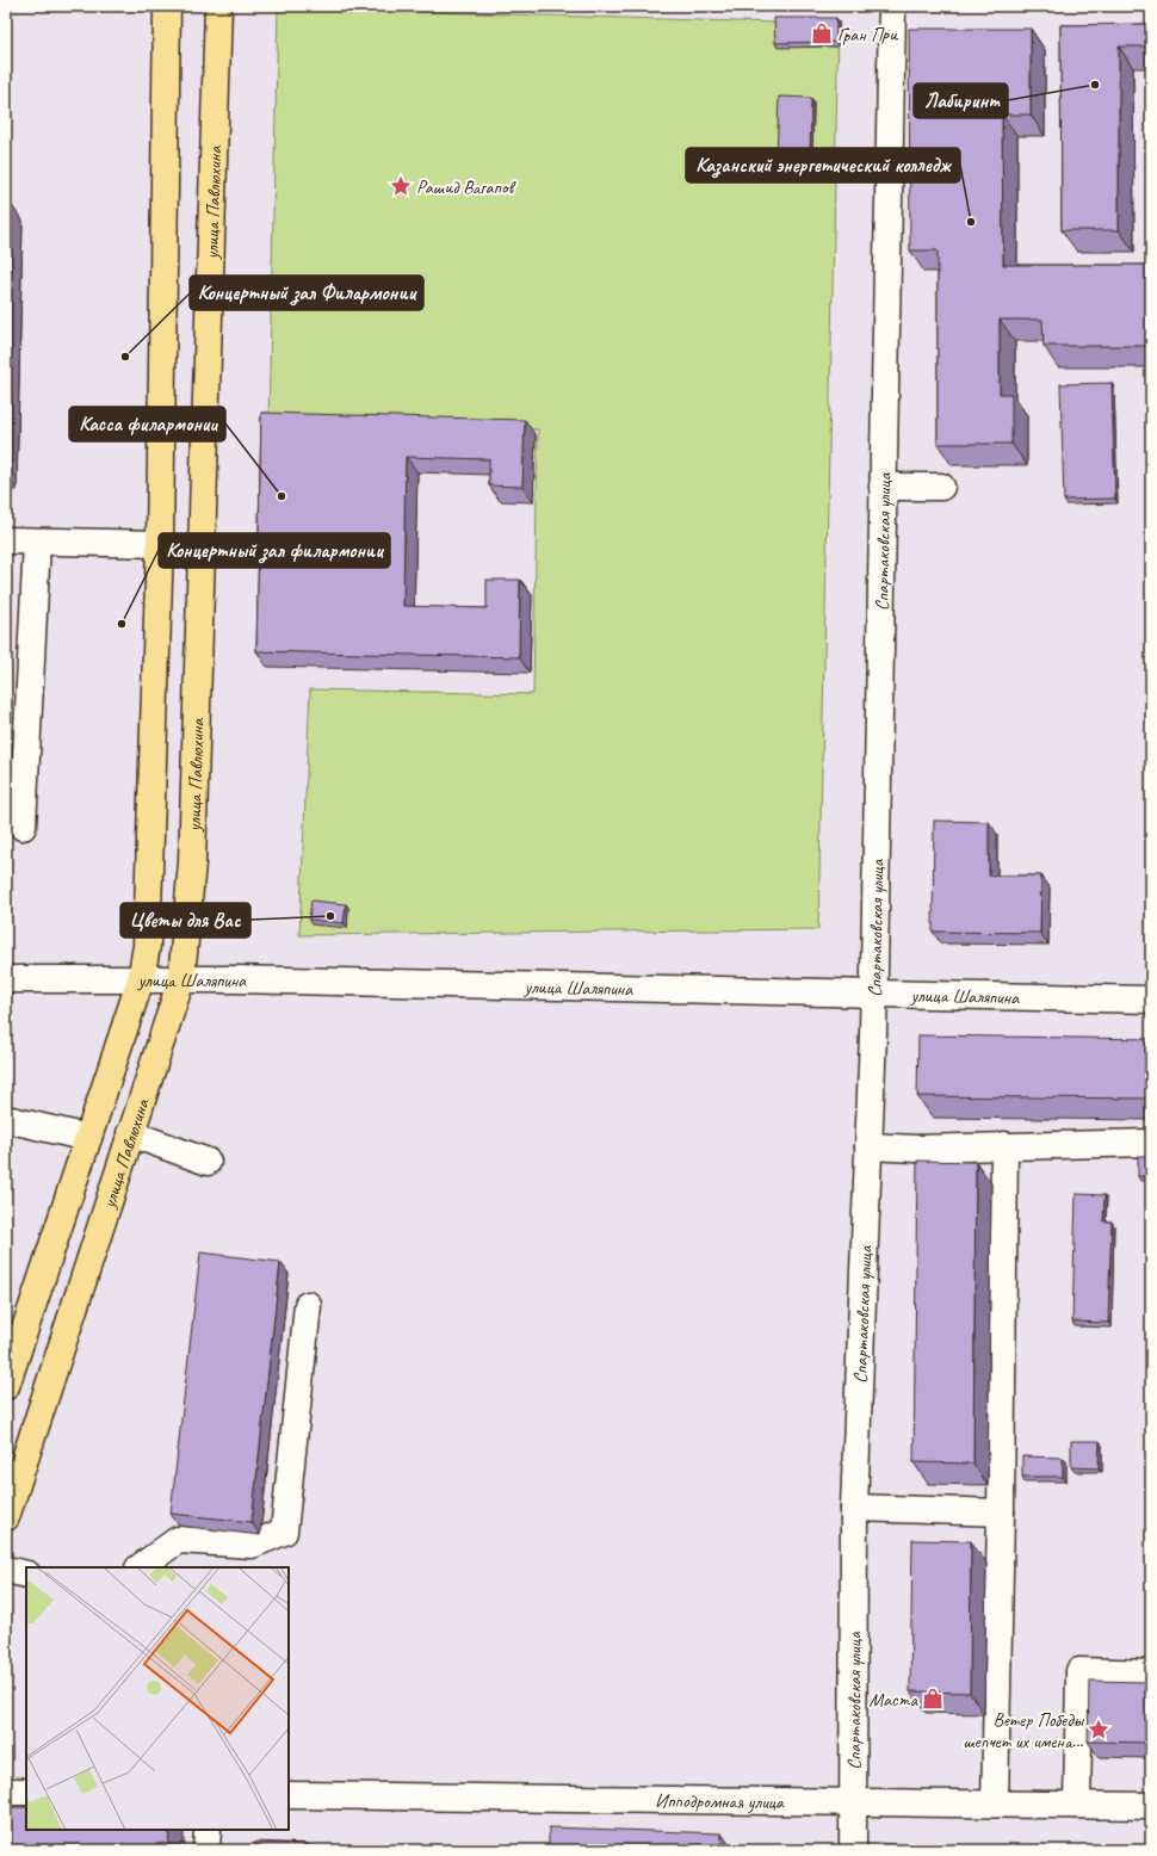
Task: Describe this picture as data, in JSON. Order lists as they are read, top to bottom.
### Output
{
  "streets": {
    "main road": ["улица Павлюхина"],
    "street": ["Спартаковская улица", "улица Шаляпина", "Ипподромная улица"]
  },
  "crossings": [
    ["улица Павлюхина", "улица Шаляпина"],
    ["Спартаковская улица", "улица Шаляпина"],
    ["Спартаковская улица", "Ипподромная улица"]
  ],
  "places": {
    "shop": ["Гран При", "Маста"],
    "other": [
      "Лабиринт",
      "Казанский энергетический колледж",
      "Концертный зал Филармонии",
      "Касса филармонии",
      "Концертный зал филармонии",
      "Цветы для Вас"
    ],
    "place": ["Рашид Вагапов", "Ветер Победы шепчет их имена..."]
  }
}
